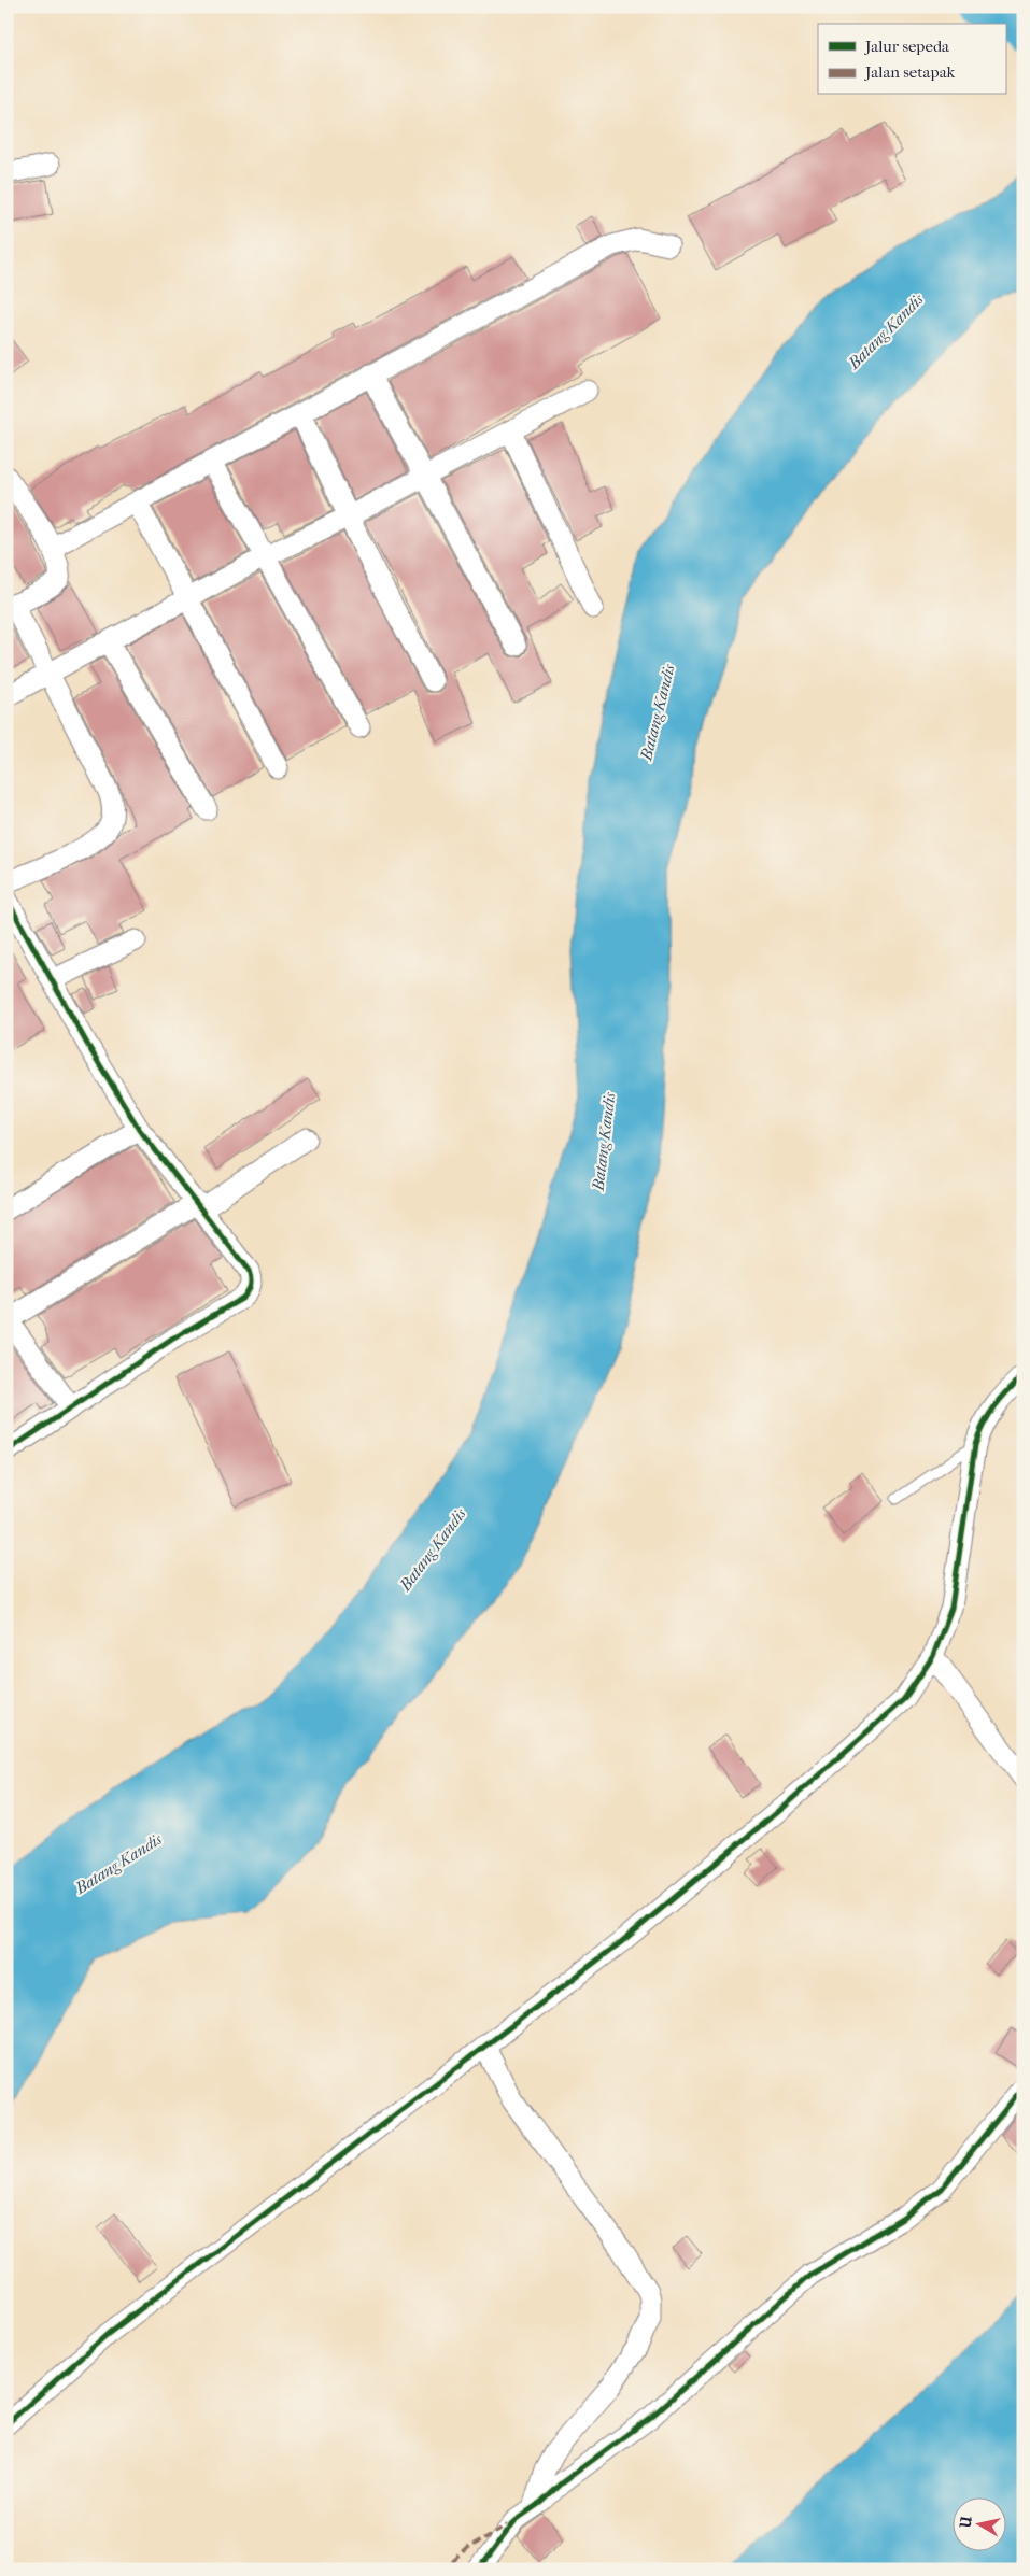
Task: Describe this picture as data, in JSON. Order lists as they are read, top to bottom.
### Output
{
  "water": ["Batang Kandis"],
  "legend": ["Jalur sepeda", "Jalan setapak"],
  "north": "left"
}
